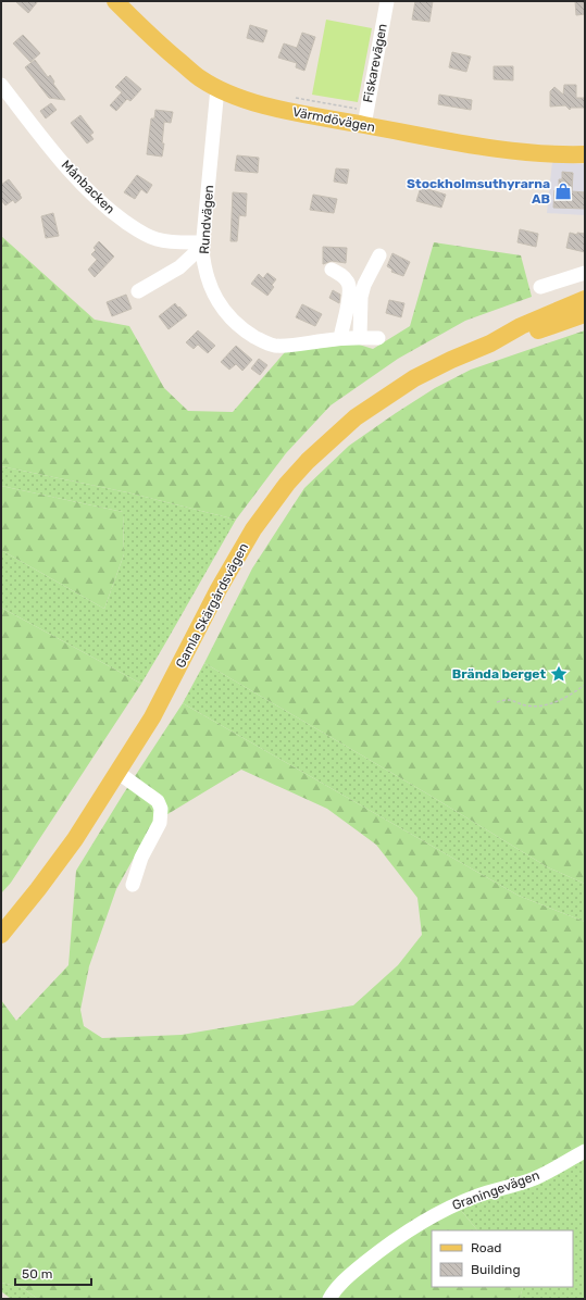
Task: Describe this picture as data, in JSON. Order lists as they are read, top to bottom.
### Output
{
  "streets": {
    "main road": ["Värmdövägen", "Gamla Skärgårdsvägen"],
    "street": [
      "Fiskarevägen",
      "Månbacken",
      "Rundvägen",
      "Graningevägen"
    ]
  },
  "crossings": [
    ["Fiskarevägen", "Värmdövägen"],
    ["Värmdövägen", "Rundvägen"],
    ["Månbacken", "Rundvägen"]
  ],
  "places": {
    "shop": ["Stockholmsuthyrarna AB"],
    "place": ["Brända berget"]
  },
  "legend": ["Road", "Building"],
  "scale_bar": "50 m"
}
